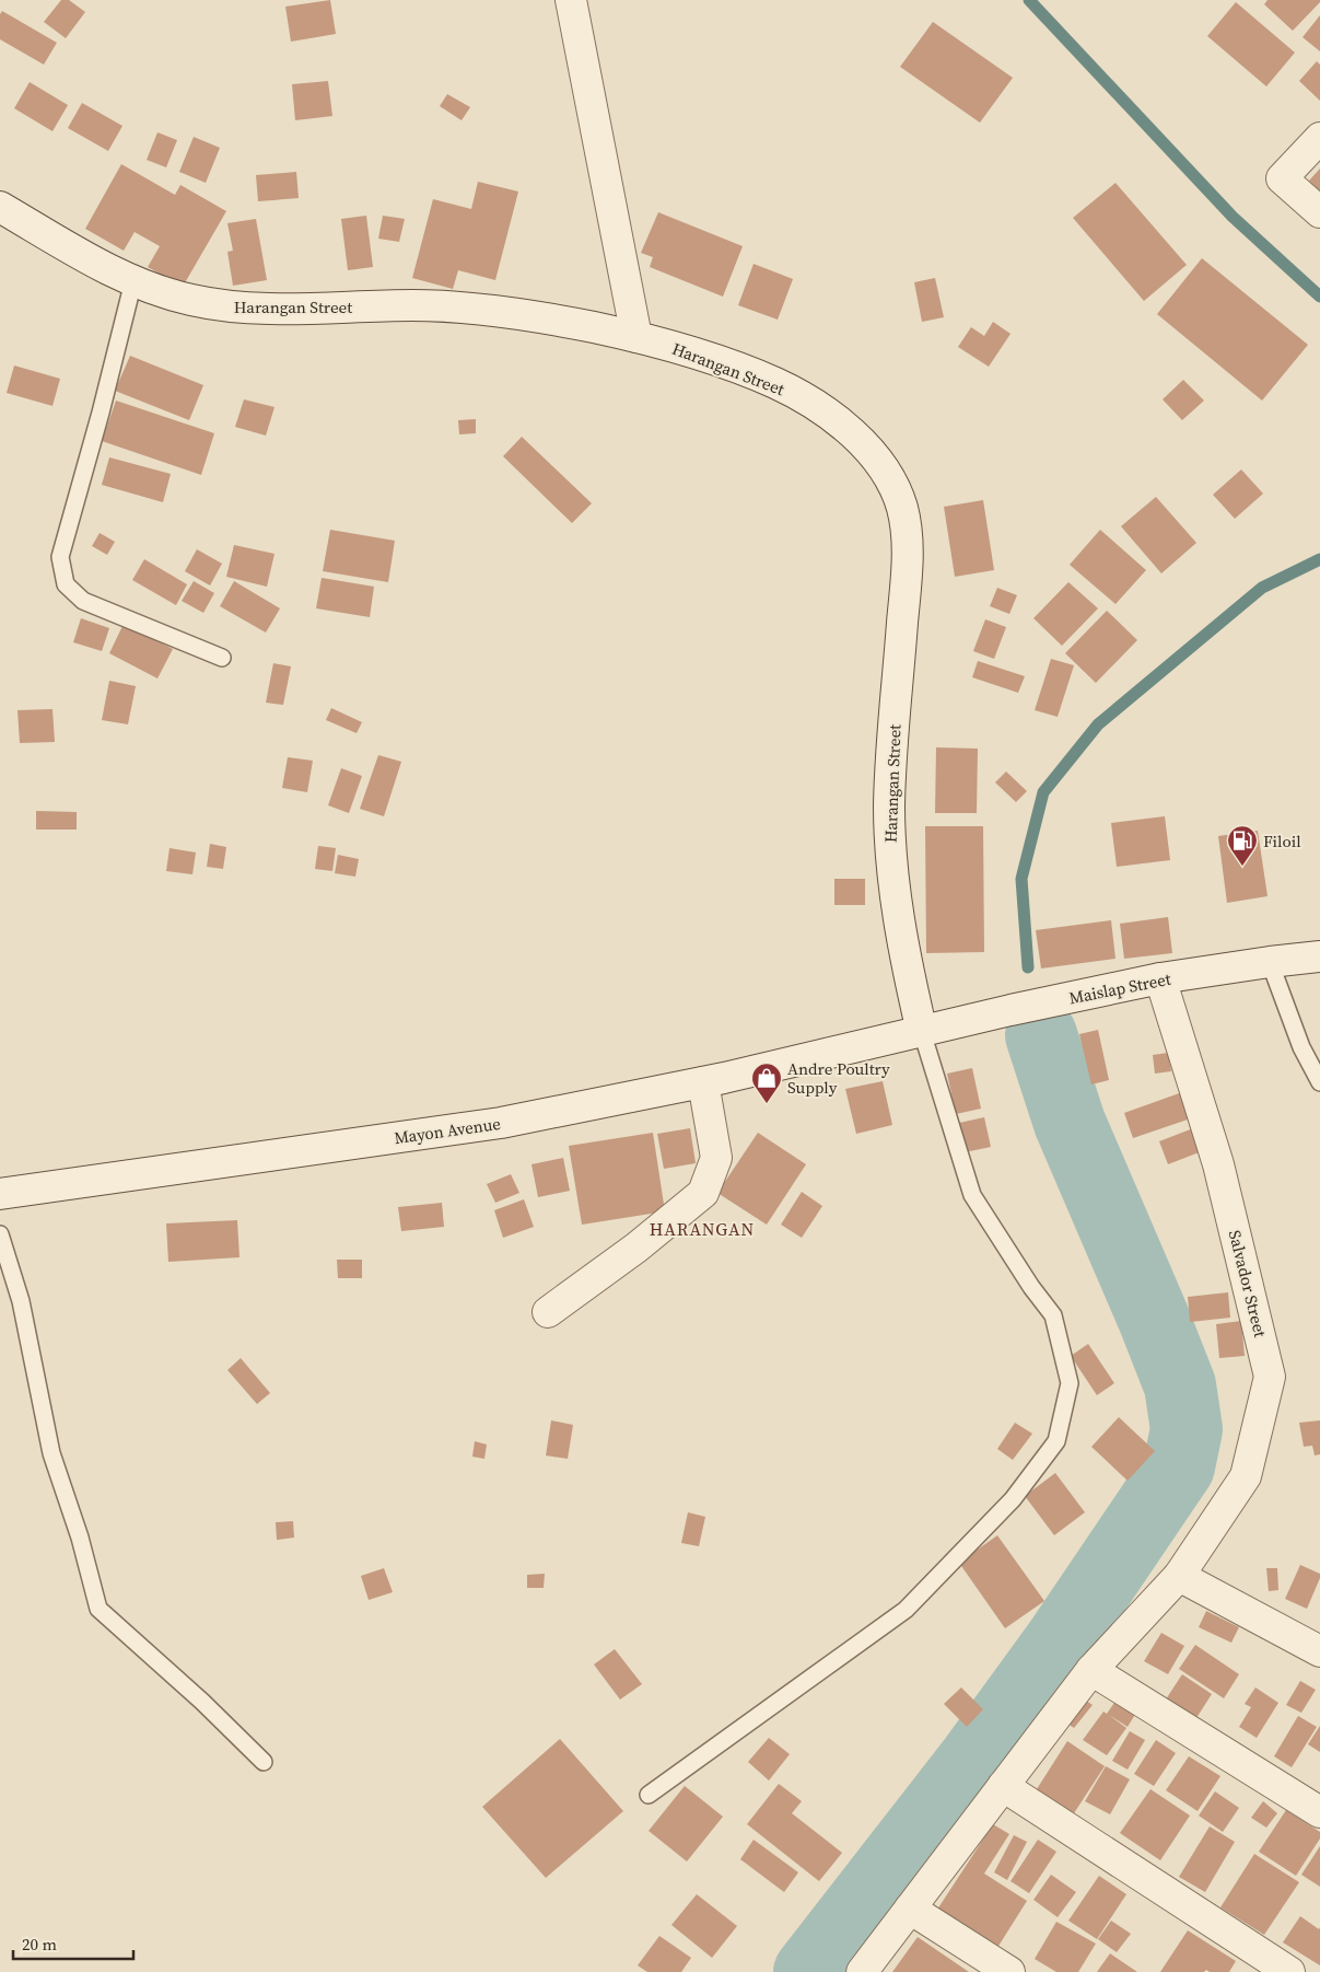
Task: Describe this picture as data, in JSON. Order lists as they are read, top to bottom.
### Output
{
  "streets": {
    "main road": [
      "Harangan Street",
      "Maislap Street",
      "Mayon Avenue",
      "Salvador Street"
    ]
  },
  "crossings": [
    ["Harangan Street", "Maislap Street"],
    ["Harangan Street", "Mayon Avenue"],
    ["Maislap Street", "Mayon Avenue"],
    ["Maislap Street", "Salvador Street"]
  ],
  "districts": ["HARANGAN"],
  "places": {
    "fuel station": ["Filoil"],
    "shop": ["Andre Poultry Supply"]
  },
  "scale_bar": "20 m"
}
